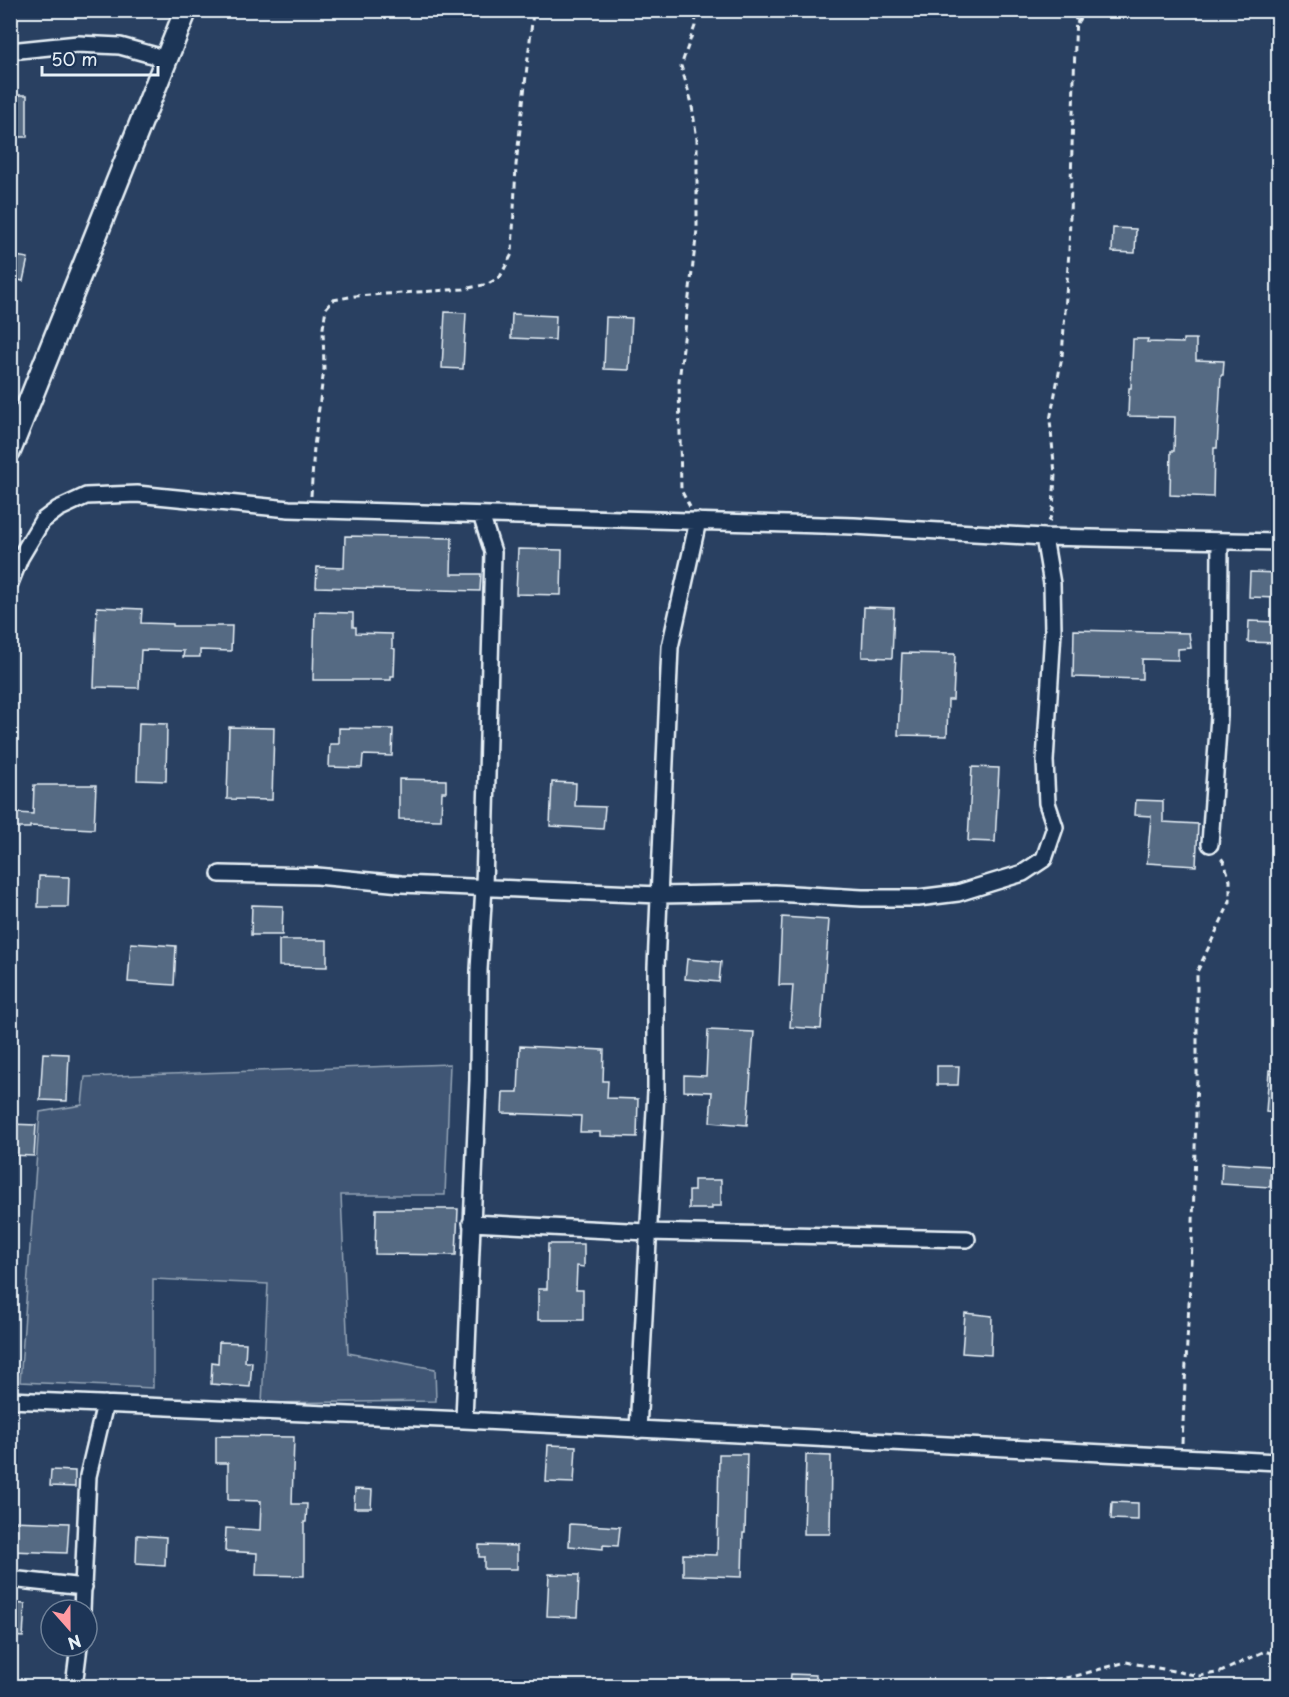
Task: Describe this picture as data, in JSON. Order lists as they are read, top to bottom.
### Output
{
  "scale_bar": "50 m",
  "north": "bottom"
}
